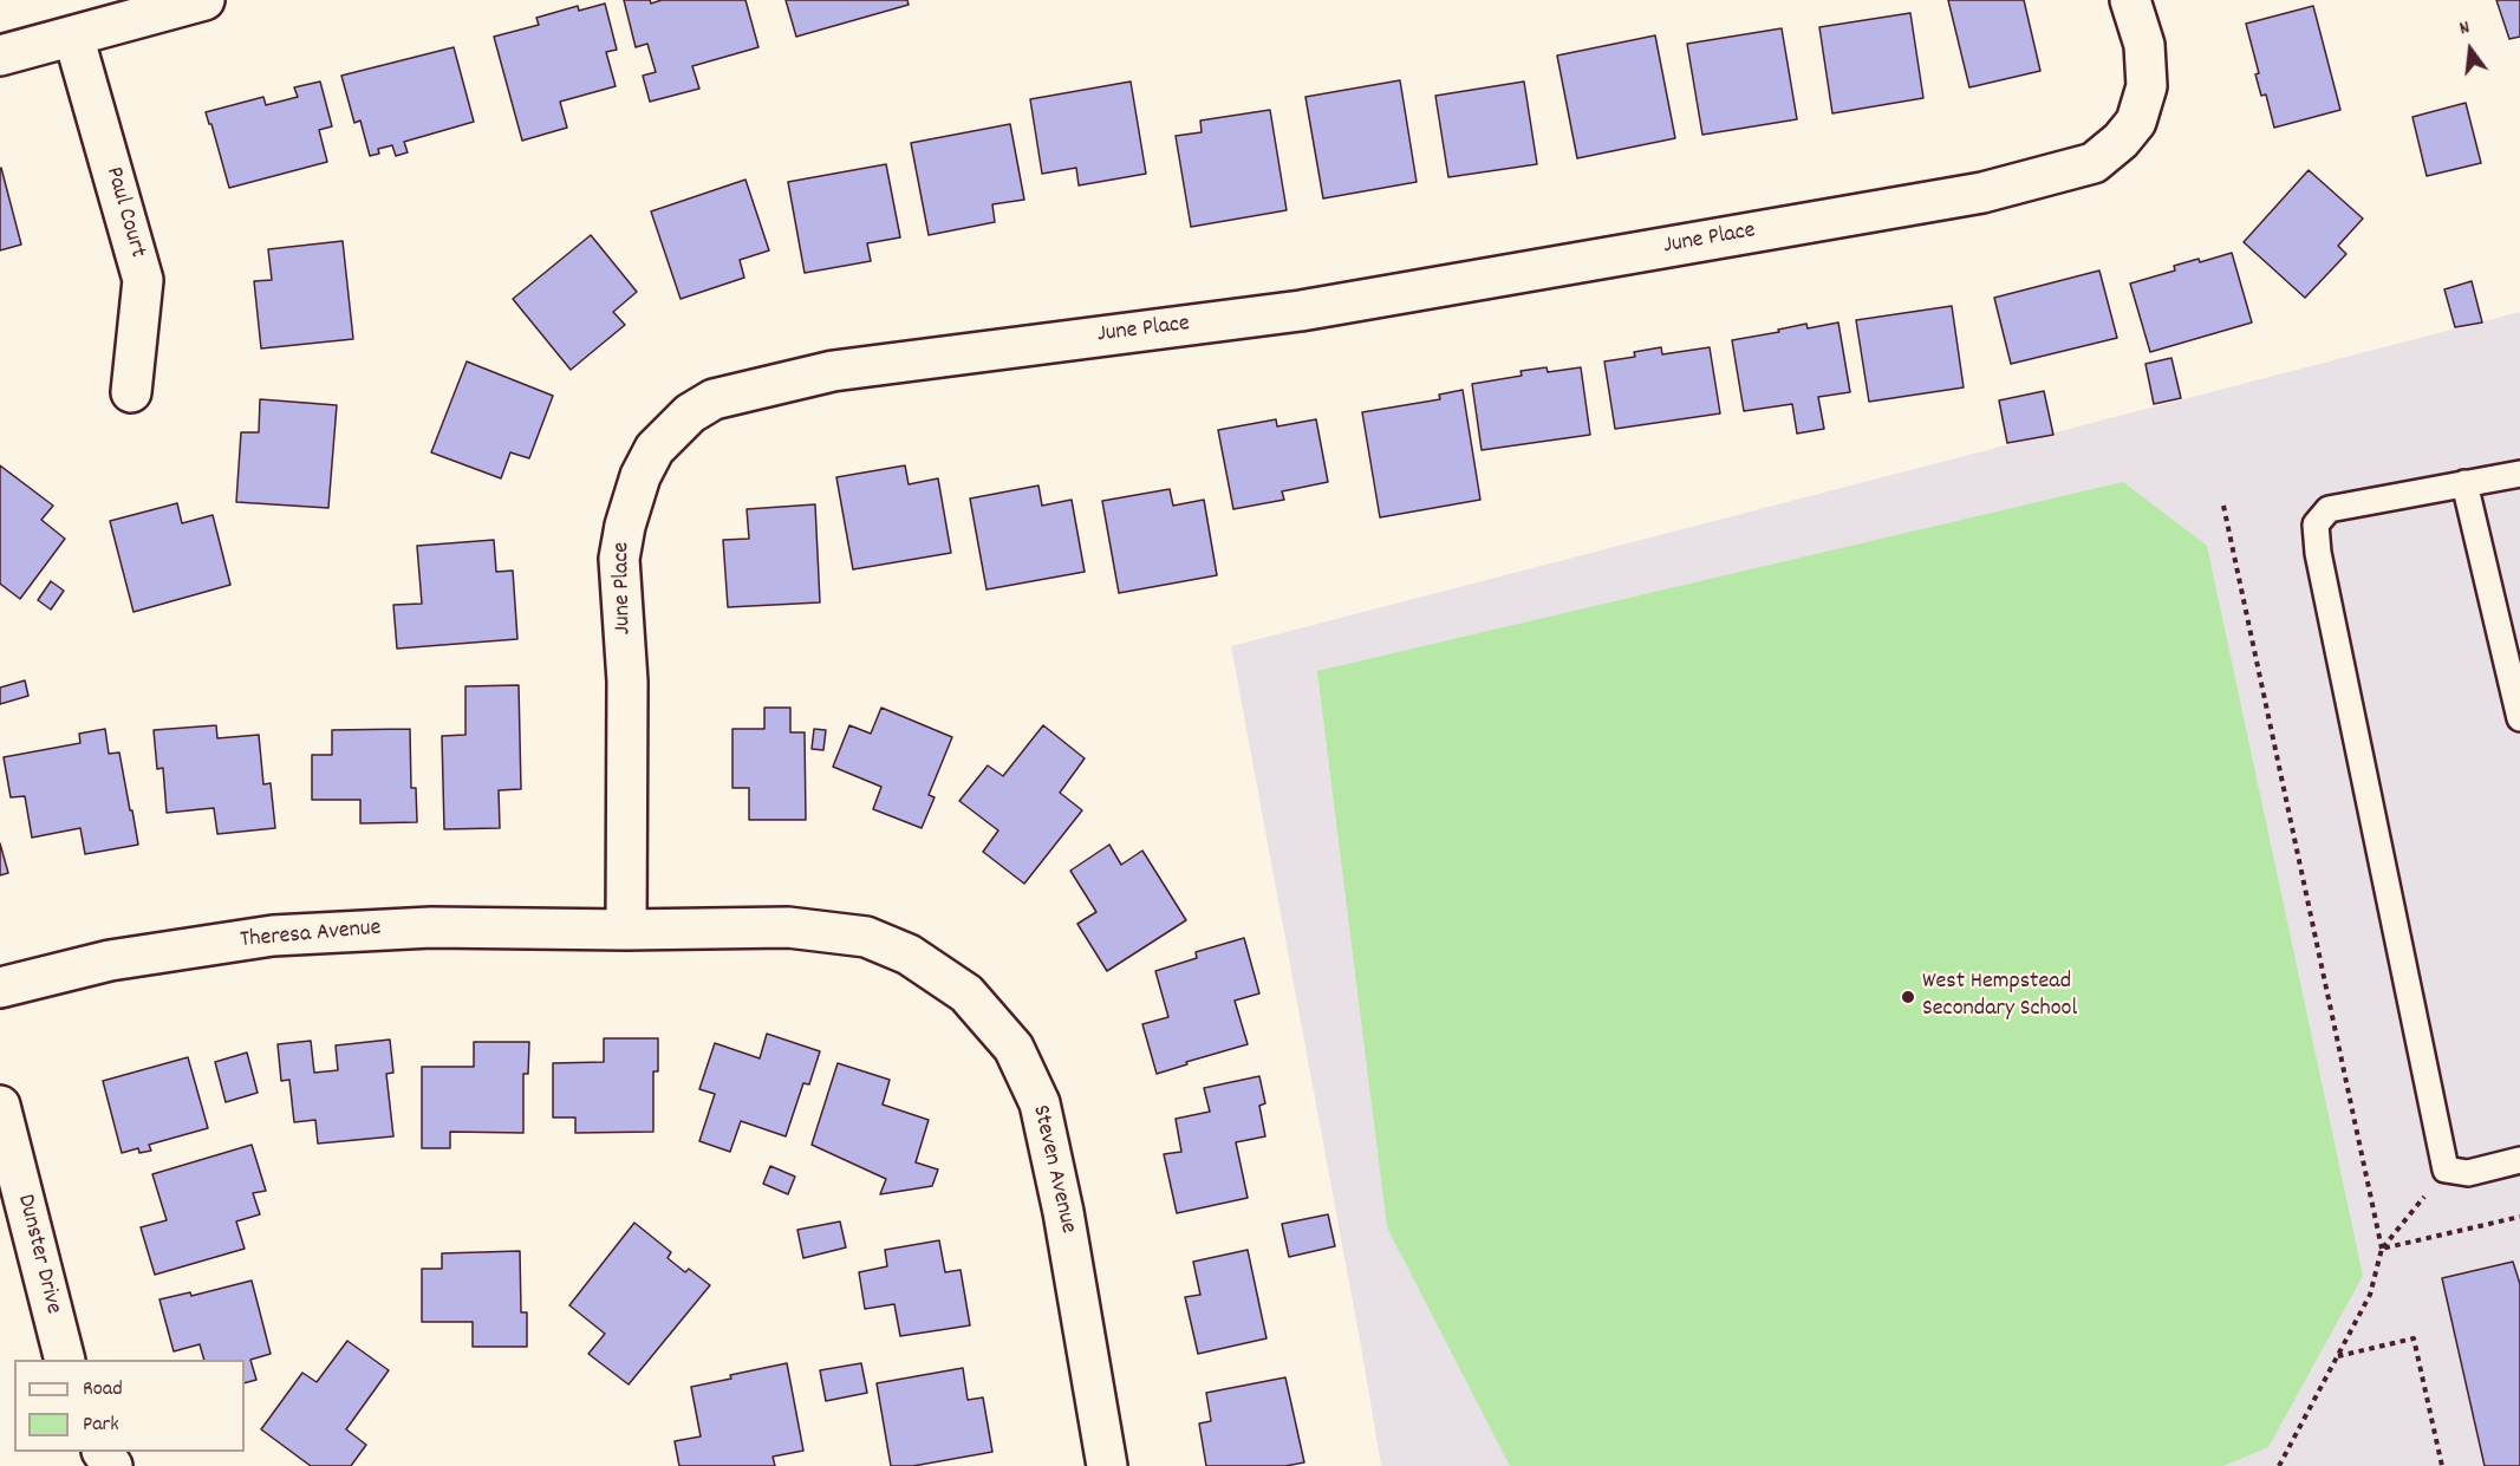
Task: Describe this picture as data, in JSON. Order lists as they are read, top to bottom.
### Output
{
  "streets": {
    "street": [
      "Paul Court",
      "June Place",
      "Theresa Avenue",
      "Steven Avenue",
      "Dunster Drive"
    ]
  },
  "crossings": [
    ["June Place", "Theresa Avenue"],
    ["June Place", "Steven Avenue"],
    ["Theresa Avenue", "Steven Avenue"]
  ],
  "places": ["West Hempstead Secondary School"],
  "legend": ["Road", "Park"],
  "north": "top"
}
